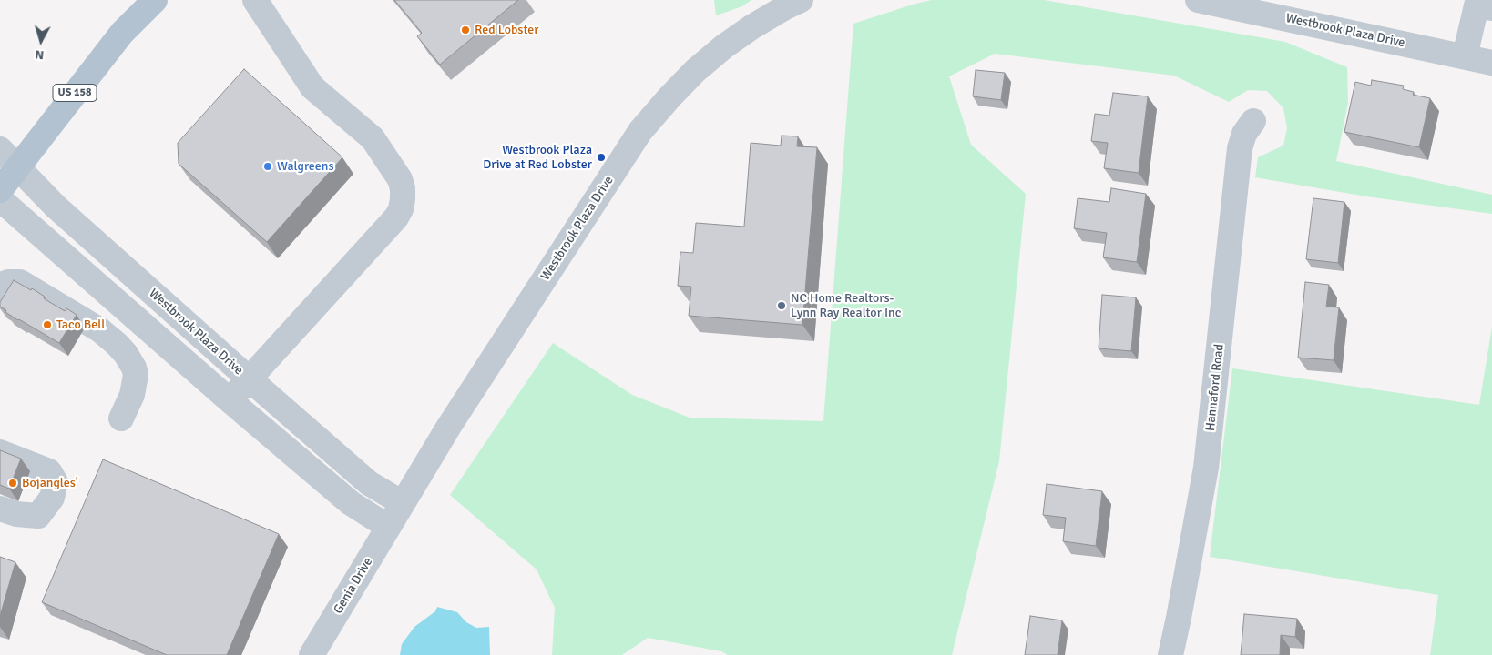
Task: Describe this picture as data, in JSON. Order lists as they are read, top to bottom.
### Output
{
  "streets": {
    "main road": ["US 158"],
    "street": ["Westbrook Plaza Drive", "Hannaford Road", "Genia Drive"]
  },
  "crossings": [
    ["Westbrook Plaza Drive", "US 158"],
    ["Westbrook Plaza Drive", "Genia Drive"]
  ],
  "places": [
    "Red Lobster",
    "Westbrook Plaza Drive at Red Lobster",
    "Walgreens",
    "NC Home Realtors- Lynn Ray Realtor Inc",
    "Taco Bell",
    "Bojangles'"
  ],
  "north": "bottom"
}
